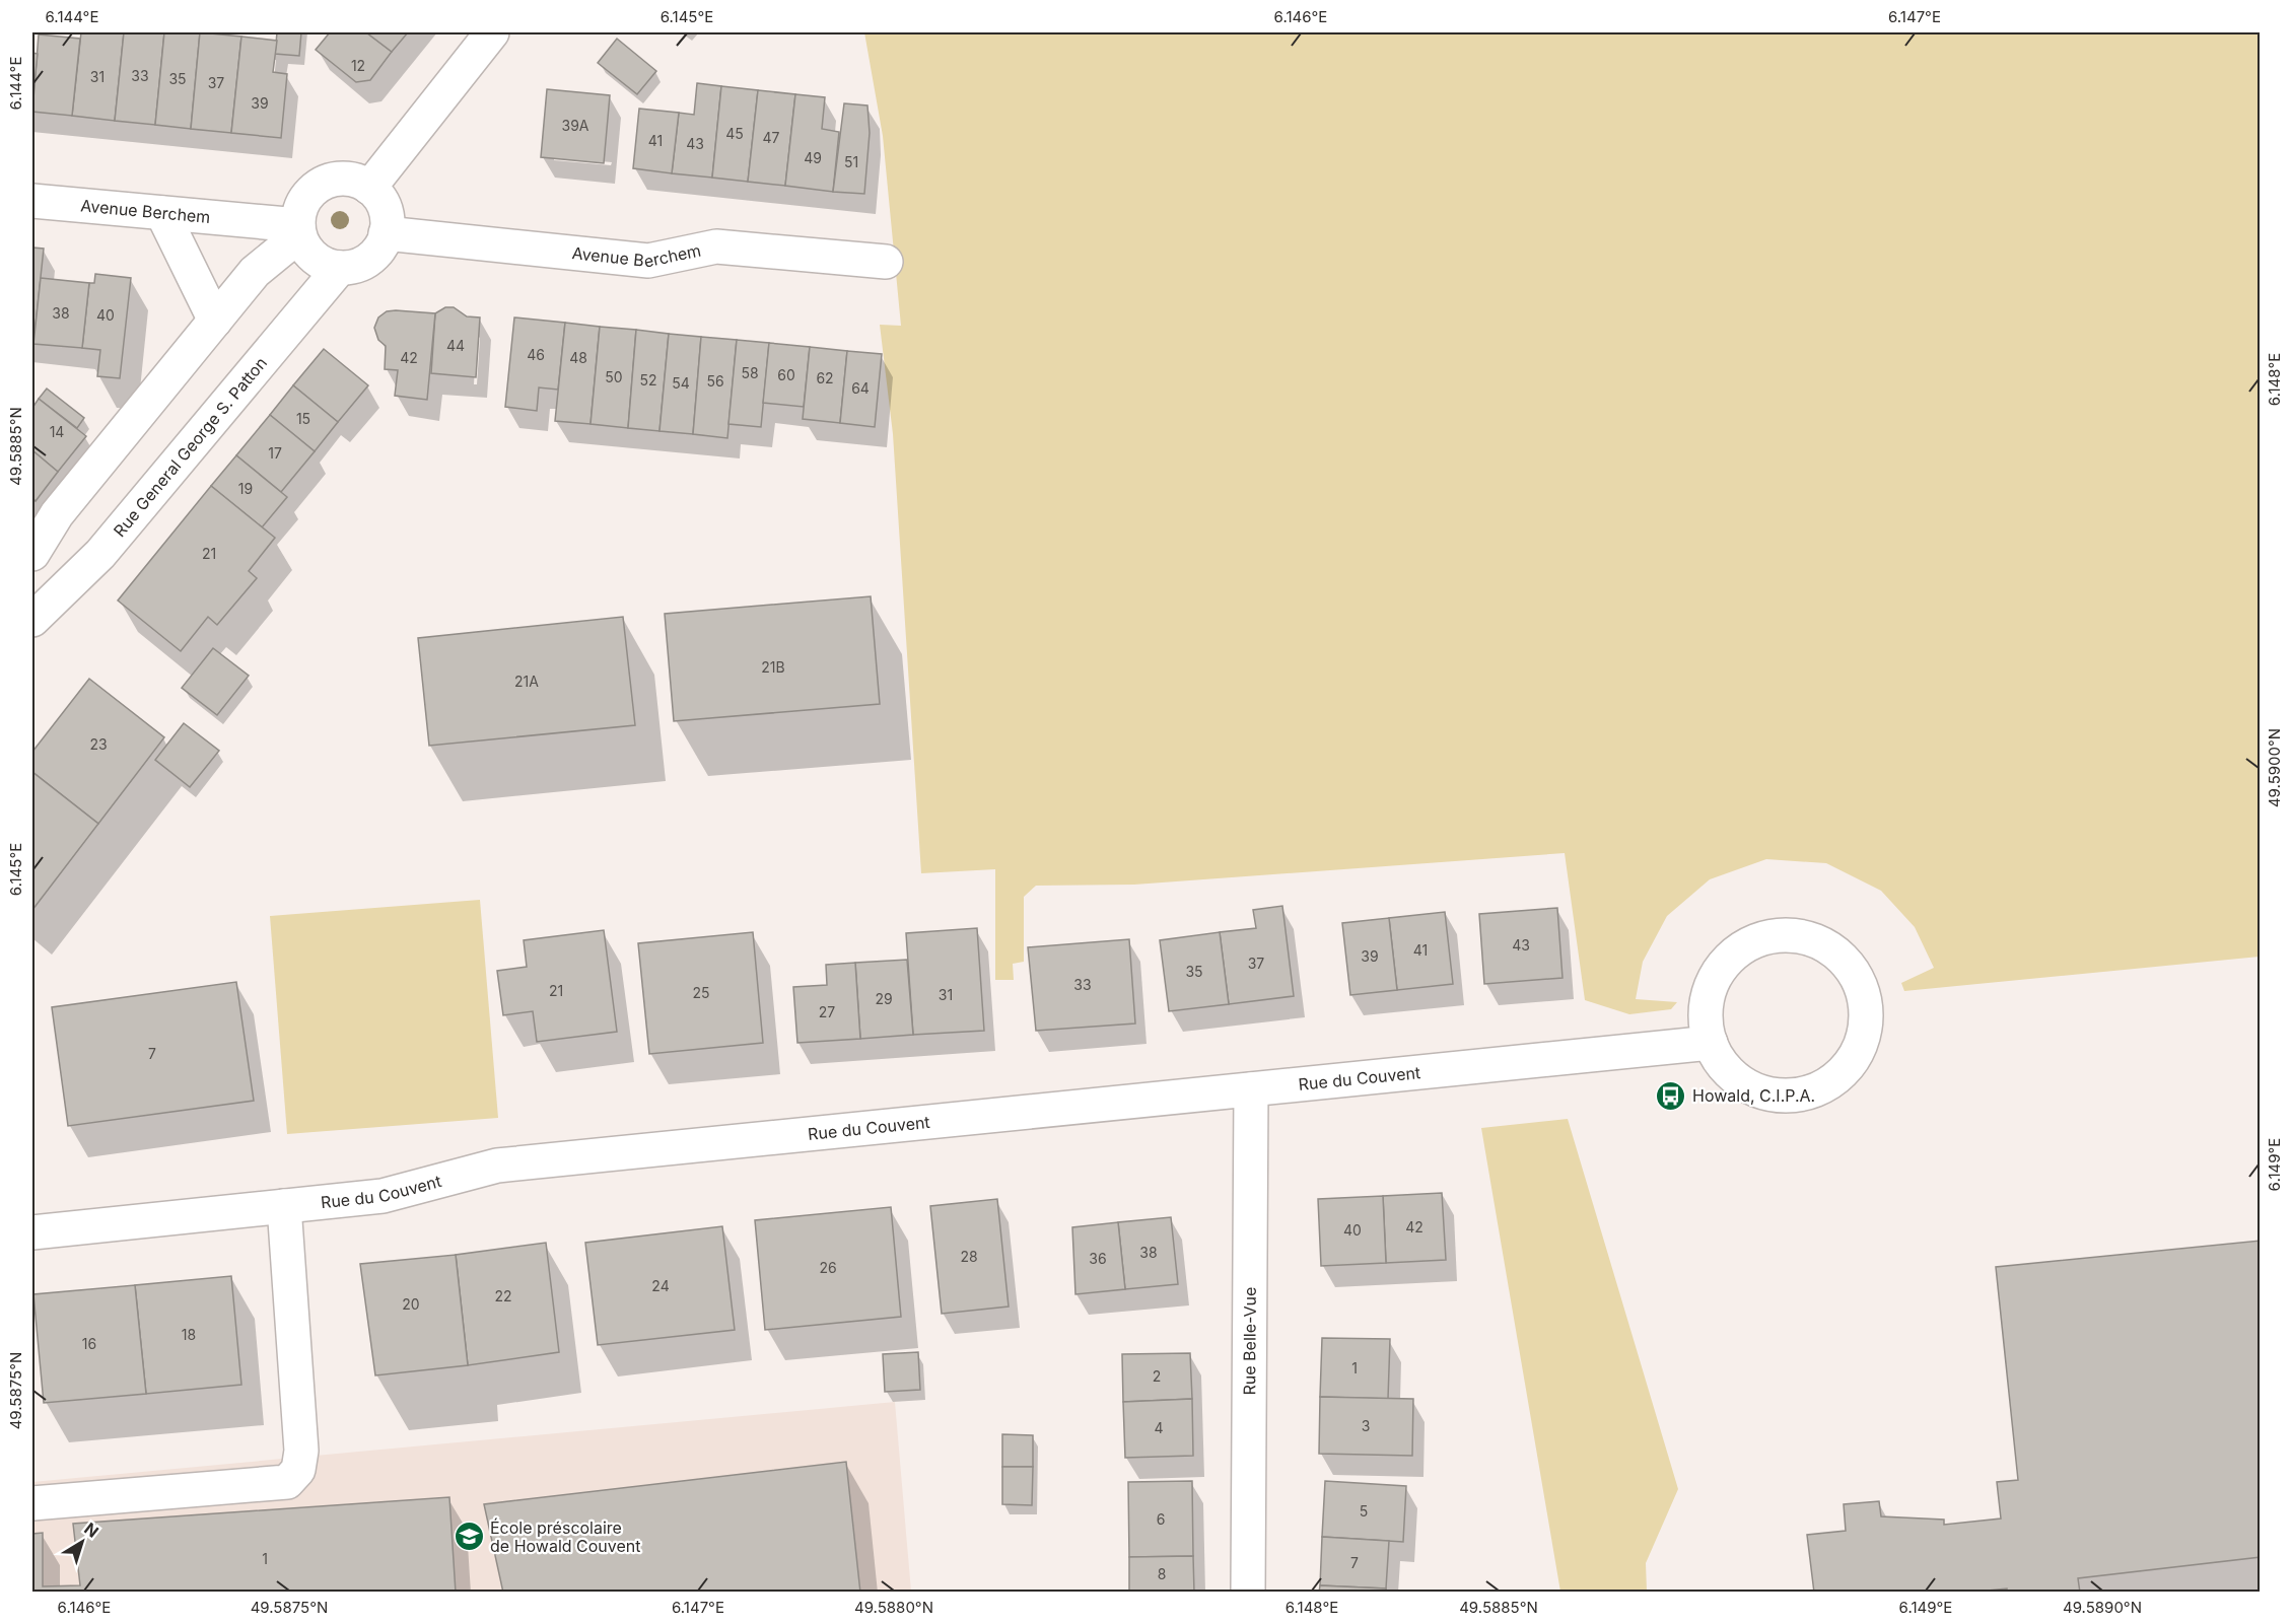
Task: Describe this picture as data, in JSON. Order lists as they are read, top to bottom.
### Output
{
  "streets": {
    "street": [
      "Avenue Berchem",
      "Rue General George S. Patton",
      "Rue du Couvent",
      "Rue Belle-Vue"
    ]
  },
  "crossings": [
    ["Avenue Berchem", "Rue General George S. Patton"],
    ["Rue du Couvent", "Rue Belle-Vue"]
  ],
  "places": {
    "bus stop": ["Howald, C.I.P.A."],
    "school or university": ["École préscolaire de Howald Couvent"]
  },
  "house_numbers": [
    "12",
    "33",
    "31",
    "35",
    "37",
    "39",
    "39A",
    "45",
    "47",
    "41",
    "43",
    "49",
    "51",
    "38",
    "40",
    "44",
    "46",
    "42",
    "48",
    "58",
    "60",
    "50",
    "62",
    "52",
    "56",
    "54",
    "64",
    "15",
    "14",
    "17",
    "19",
    "21",
    "21B",
    "21A",
    "23",
    "43",
    "41",
    "39",
    "37",
    "35",
    "33",
    "21",
    "25",
    "31",
    "29",
    "27",
    "7",
    "42",
    "40",
    "38",
    "28",
    "36",
    "26",
    "24",
    "22",
    "20",
    "18",
    "16",
    "1",
    "2",
    "3",
    "4",
    "5",
    "6",
    "1",
    "7",
    "8"
  ],
  "north": "top right",
  "coordinates": [
    "6.144°E",
    "6.145°E",
    "6.146°E",
    "6.147°E",
    "6.148°E",
    "49.5885°N",
    "49.5900°N",
    "6.149°E",
    "49.5875°N",
    "49.5880°N",
    "49.5890°N"
  ]
}
